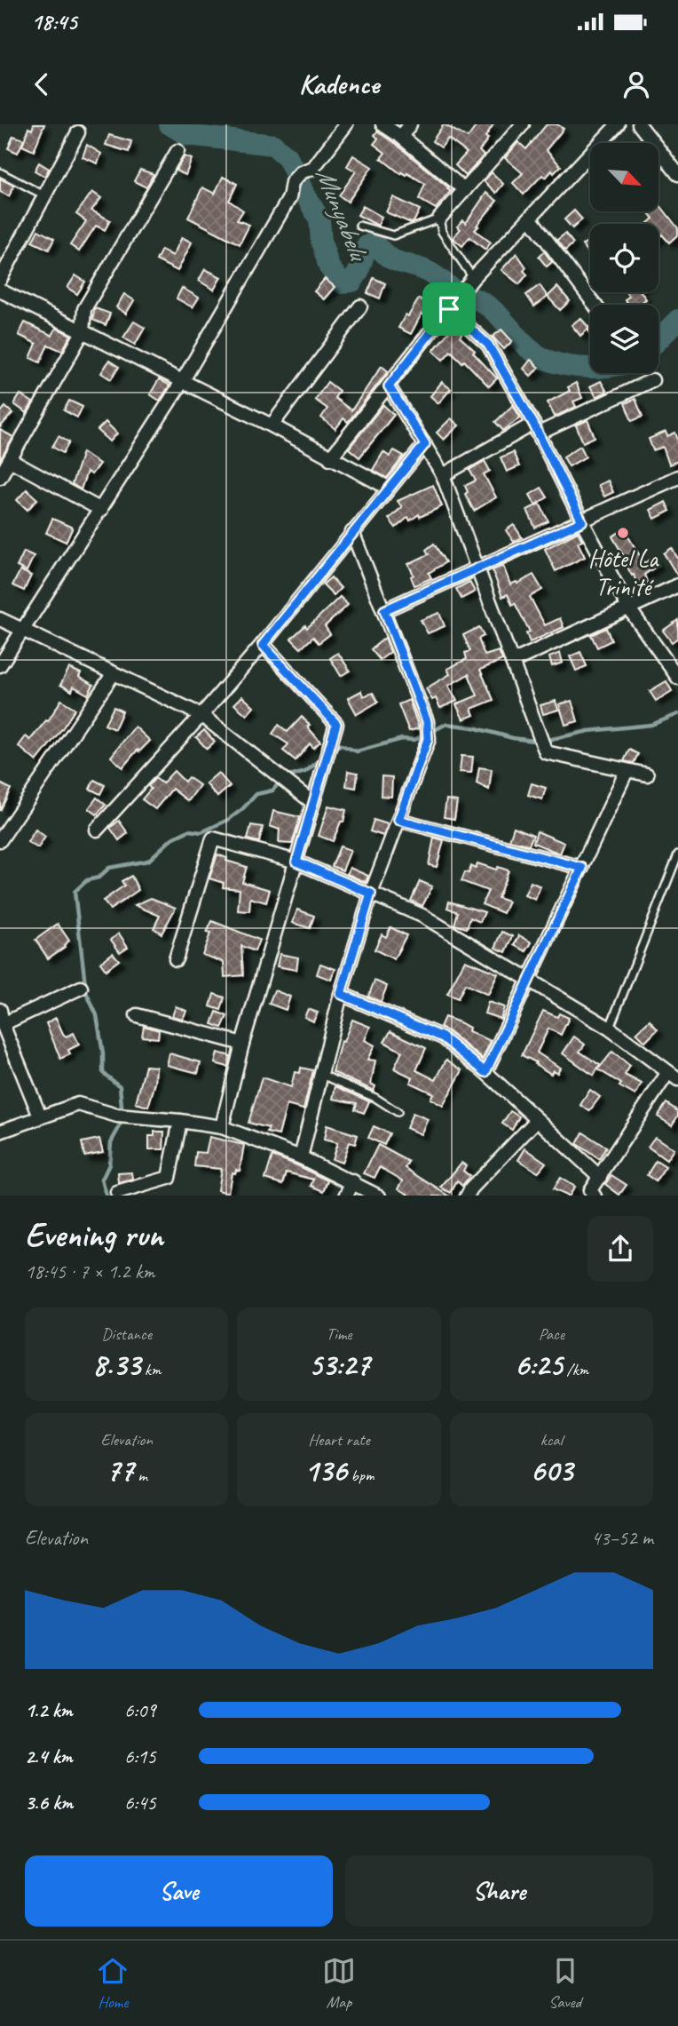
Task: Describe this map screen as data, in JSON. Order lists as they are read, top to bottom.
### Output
{
  "water": ["Munyabelu"],
  "places": ["Hôtel La Trinité"],
  "north": "bottom right",
  "page": {
    "status": "18:45",
    "header": "Kadence",
    "heading": ["Evening run", "18:45 · 7 × 1.2 km"],
    "stats": [
      ["Distance", "8.33 km"],
      ["Time", "53:27"],
      ["Pace", "6:25 /km"],
      ["Elevation", "77 m"],
      ["Heart rate", "136 bpm"],
      ["kcal", "603"]
    ],
    "chart": ["Elevation", "43–52 m"],
    "list": [
      {
        "name": "1.2 km",
        "note": "6:09"
      },
      {
        "name": "2.4 km",
        "note": "6:15"
      },
      {
        "name": "3.6 km",
        "note": "6:45"
      }
    ],
    "buttons": ["Save", "Share"],
    "tabs": ["Home", "Map", "Saved"]
  }
}
